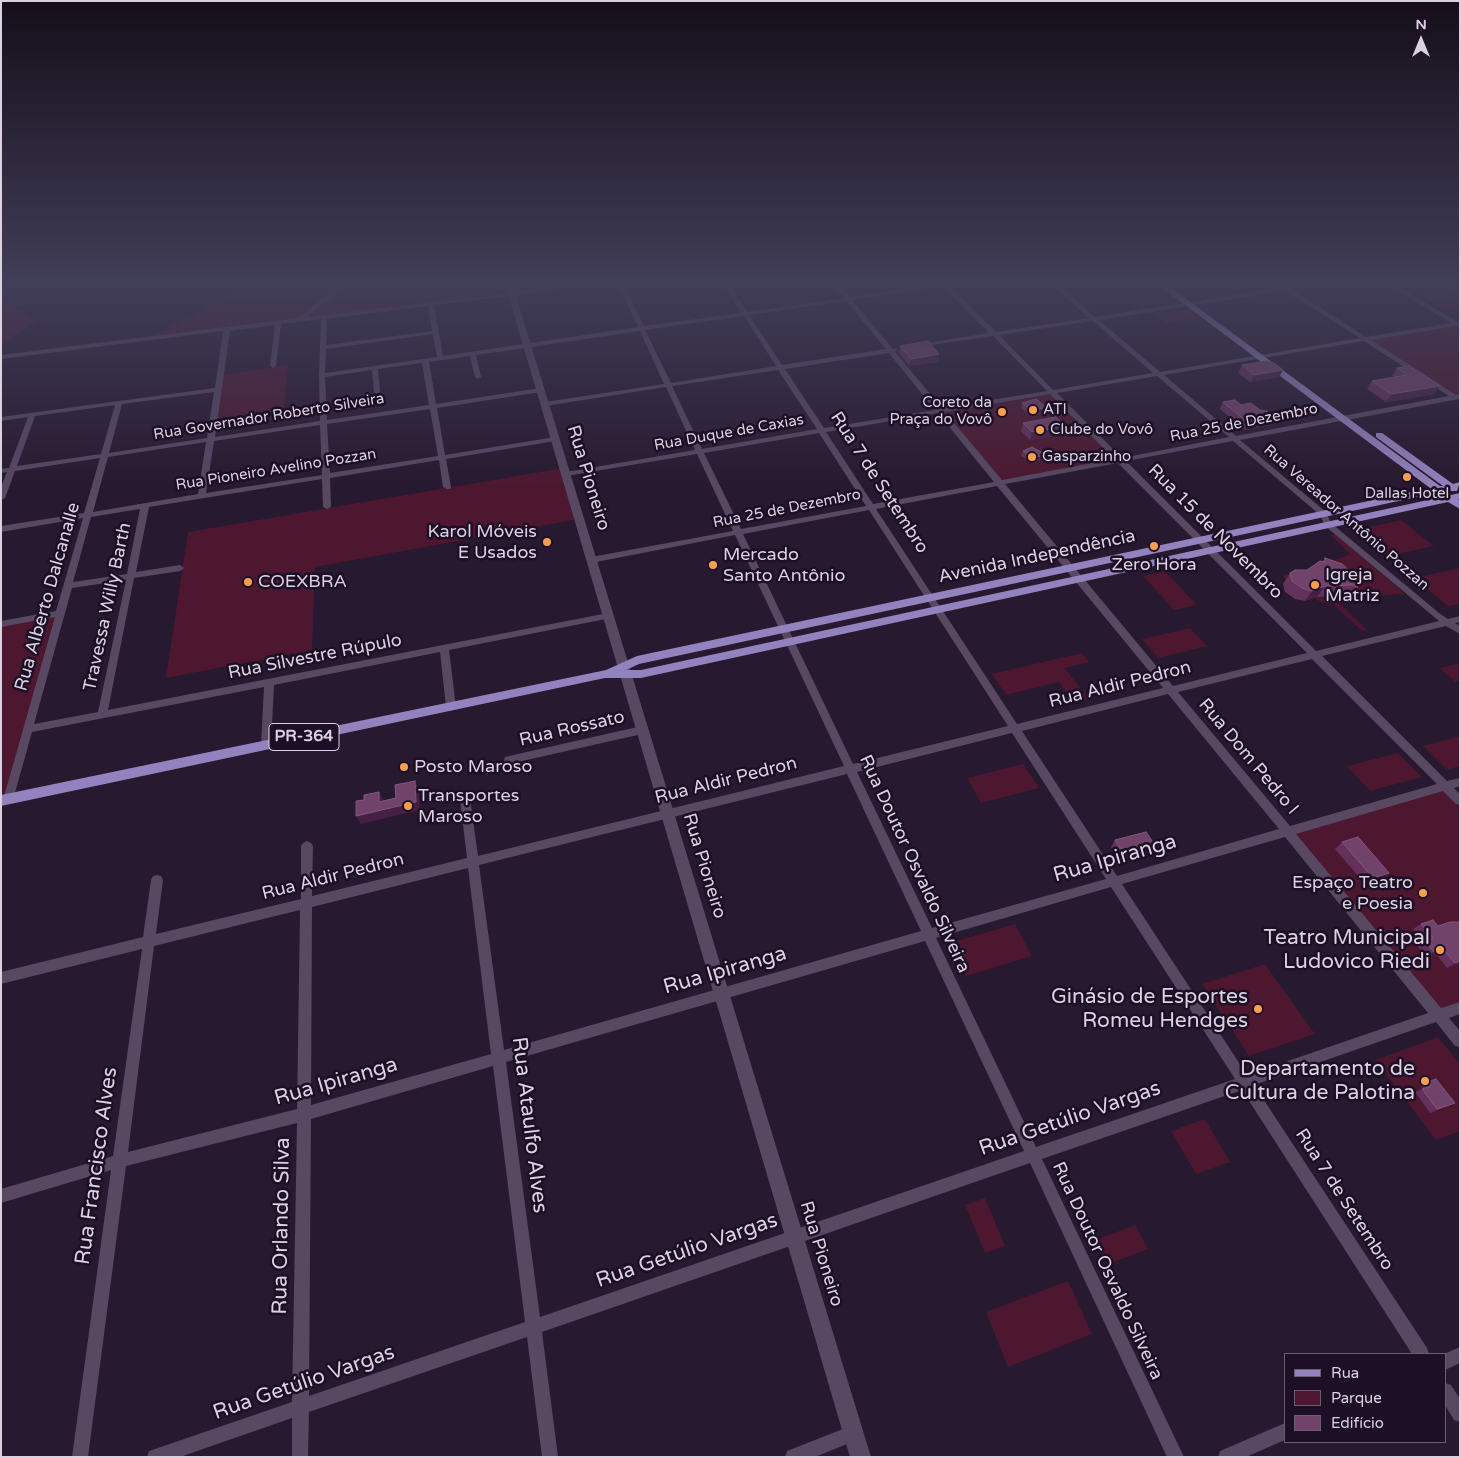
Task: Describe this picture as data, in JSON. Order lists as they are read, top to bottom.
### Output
{
  "streets": {
    "main road": ["Avenida Independência", "PR-364"],
    "street": [
      "Rua Governador Roberto Silveira",
      "Rua 25 de Dezembro",
      "Rua Duque de Caxias",
      "Rua Pioneiro Avelino Pozzan",
      "Rua Pioneiro",
      "Rua 7 de Setembro",
      "Rua Vereador Antônio Pozzan",
      "Rua 15 de Novembro",
      "Rua Alberto Dalcanalle",
      "Travessa Willy Barth",
      "Rua Silvestre Rúpulo",
      "Rua Aldir Pedron",
      "Rua Rossato",
      "Rua Dom Pedro I",
      "Rua Ipiranga",
      "Rua Doutor Osvaldo Silveira",
      "Rua Getúlio Vargas",
      "Rua Ataulfo Alves",
      "Rua Francisco Alves",
      "Rua Orlando Silva"
    ]
  },
  "crossings": [
    ["Rua Governador Roberto Silveira", "Rua Pioneiro"],
    ["Rua Governador Roberto Silveira", "Rua Alberto Dalcanalle"],
    ["Rua 25 de Dezembro", "Rua Pioneiro"],
    ["Rua 25 de Dezembro", "Rua 7 de Setembro"],
    ["Rua 25 de Dezembro", "Rua Vereador Antônio Pozzan"],
    ["Rua 25 de Dezembro", "Rua 15 de Novembro"],
    ["Rua 25 de Dezembro", "Rua Dom Pedro I"],
    ["Rua 25 de Dezembro", "Rua Doutor Osvaldo Silveira"],
    ["Rua Duque de Caxias", "Rua Pioneiro"],
    ["Rua Duque de Caxias", "Rua 7 de Setembro"],
    ["Rua Duque de Caxias", "Rua Vereador Antônio Pozzan"],
    ["Rua Duque de Caxias", "Rua 15 de Novembro"],
    ["Rua Duque de Caxias", "Rua Dom Pedro I"],
    ["Rua Duque de Caxias", "Rua Doutor Osvaldo Silveira"],
    ["Rua Pioneiro Avelino Pozzan", "Rua Pioneiro"],
    ["Rua Pioneiro Avelino Pozzan", "Rua Alberto Dalcanalle"],
    ["Rua Pioneiro Avelino Pozzan", "Travessa Willy Barth"],
    ["Rua Pioneiro", "Avenida Independência"],
    ["Rua Pioneiro", "Rua Silvestre Rúpulo"],
    ["Rua Pioneiro", "Rua Aldir Pedron"],
    ["Rua Pioneiro", "Rua Rossato"],
    ["Rua Pioneiro", "PR-364"],
    ["Rua Pioneiro", "Rua Ipiranga"],
    ["Rua Pioneiro", "Rua Getúlio Vargas"],
    ["Rua 7 de Setembro", "Avenida Independência"],
    ["Rua 7 de Setembro", "Rua Aldir Pedron"],
    ["Rua 7 de Setembro", "Rua Ipiranga"],
    ["Rua 7 de Setembro", "Rua Getúlio Vargas"],
    ["Rua Vereador Antônio Pozzan", "Avenida Independência"],
    ["Rua Vereador Antônio Pozzan", "Rua Aldir Pedron"],
    ["Rua 15 de Novembro", "Avenida Independência"],
    ["Rua 15 de Novembro", "Rua Aldir Pedron"],
    ["Rua 15 de Novembro", "Rua Ipiranga"],
    ["Avenida Independência", "PR-364"],
    ["Avenida Independência", "Rua Dom Pedro I"],
    ["Avenida Independência", "Rua Doutor Osvaldo Silveira"],
    ["Rua Alberto Dalcanalle", "Rua Silvestre Rúpulo"],
    ["Rua Alberto Dalcanalle", "PR-364"],
    ["Travessa Willy Barth", "Rua Silvestre Rúpulo"],
    ["Rua Aldir Pedron", "Rua Dom Pedro I"],
    ["Rua Aldir Pedron", "Rua Doutor Osvaldo Silveira"],
    ["Rua Aldir Pedron", "Rua Ataulfo Alves"],
    ["Rua Aldir Pedron", "Rua Francisco Alves"],
    ["Rua Aldir Pedron", "Rua Orlando Silva"],
    ["Rua Dom Pedro I", "Rua Ipiranga"],
    ["Rua Dom Pedro I", "Rua Getúlio Vargas"],
    ["Rua Ipiranga", "Rua Doutor Osvaldo Silveira"],
    ["Rua Ipiranga", "Rua Ataulfo Alves"],
    ["Rua Ipiranga", "Rua Francisco Alves"],
    ["Rua Ipiranga", "Rua Orlando Silva"],
    ["Rua Doutor Osvaldo Silveira", "Rua Getúlio Vargas"],
    ["Rua Getúlio Vargas", "Rua Ataulfo Alves"],
    ["Rua Getúlio Vargas", "Rua Orlando Silva"]
  ],
  "places": [
    "ATI",
    "Coreto da Praça do Vovô",
    "Clube do Vovô",
    "Gasparzinho",
    "Dallas Hotel",
    "Karol Móveis E Usados",
    "Zero Hora",
    "Mercado Santo Antônio",
    "COEXBRA",
    "Igreja Matriz",
    "Posto Maroso",
    "Transportes Maroso",
    "Espaço Teatro e Poesia",
    "Teatro Municipal Ludovico Riedi",
    "Ginásio de Esportes Romeu Hendges",
    "Departamento de Cultura de Palotina"
  ],
  "legend": ["Rua", "Parque", "Edifício"],
  "north": "top"
}
